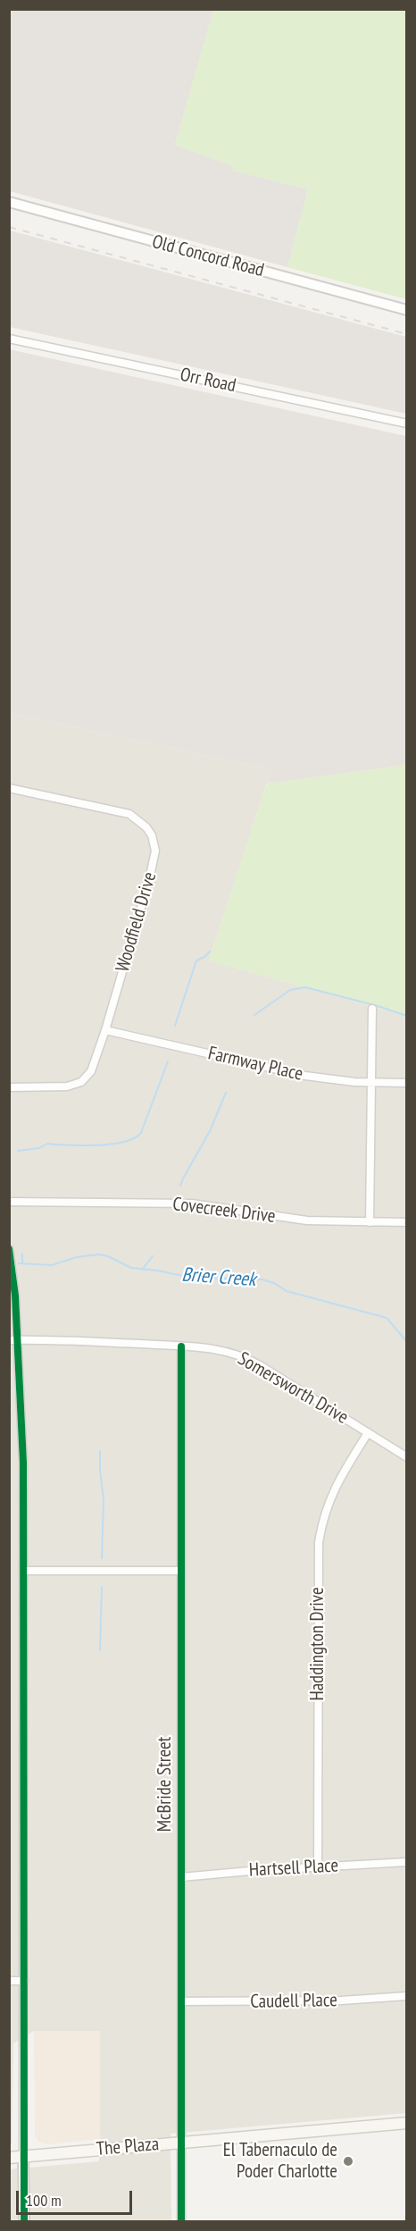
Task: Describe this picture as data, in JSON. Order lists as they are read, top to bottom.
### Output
{
  "streets": {
    "main road": ["The Plaza"],
    "street": [
      "Old Concord Road",
      "Orr Road",
      "Woodfield Drive",
      "Farmway Place",
      "Covecreek Drive",
      "Somersworth Drive",
      "Haddington Drive",
      "McBride Street",
      "Hartsell Place",
      "Caudell Place"
    ]
  },
  "crossings": [
    ["Woodfield Drive", "Farmway Place"],
    ["Somersworth Drive", "Haddington Drive"],
    ["Somersworth Drive", "McBride Street"],
    ["Haddington Drive", "Hartsell Place"],
    ["McBride Street", "Hartsell Place"],
    ["McBride Street", "Caudell Place"],
    ["McBride Street", "The Plaza"]
  ],
  "water": ["Brier Creek"],
  "places": ["El Tabernaculo de Poder Charlotte"],
  "scale_bar": "100 m"
}
